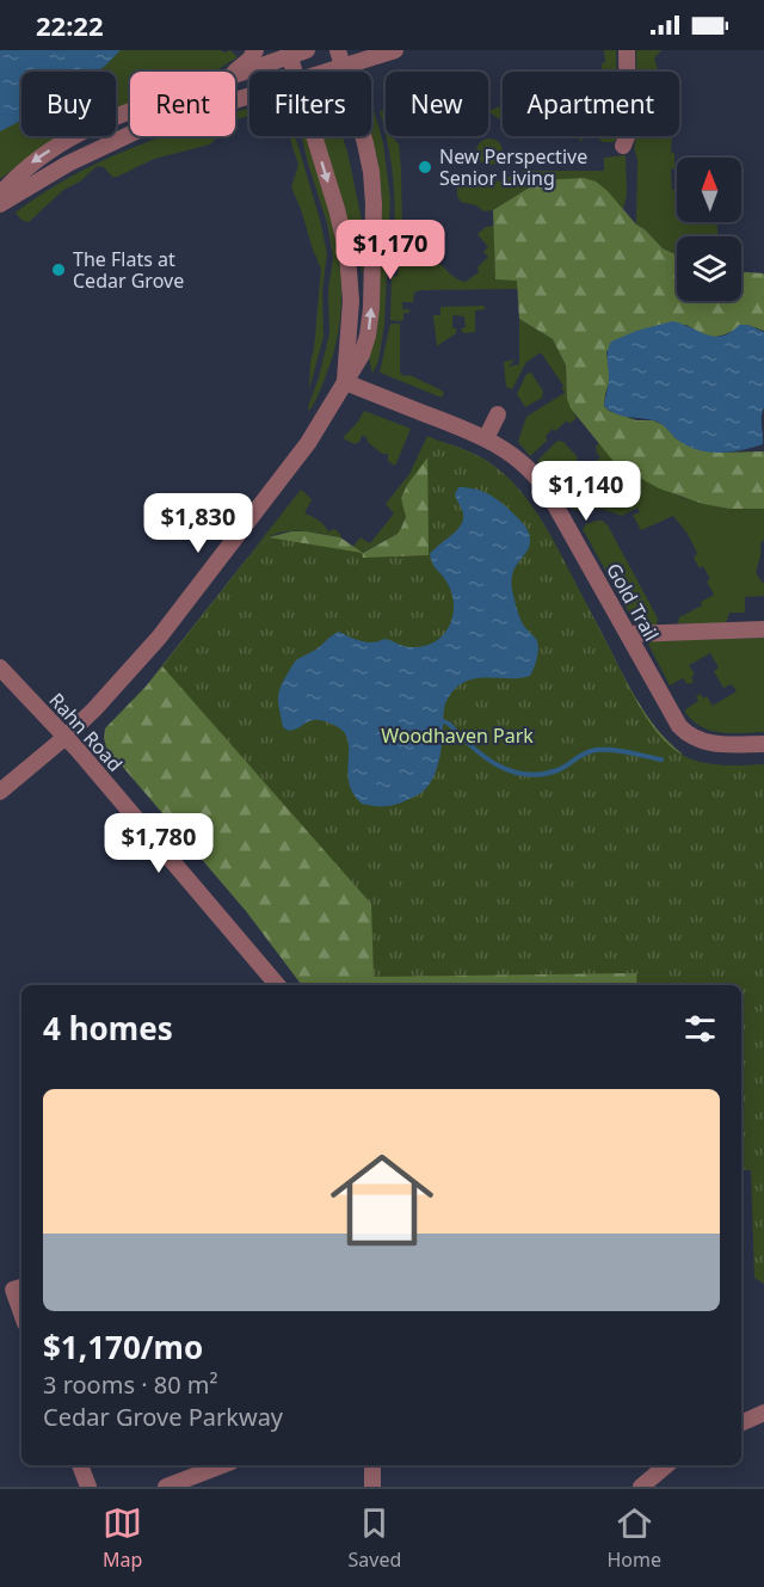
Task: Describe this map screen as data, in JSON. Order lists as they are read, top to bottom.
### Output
{
  "streets": {
    "street": ["Gold Trail", "Rahn Road"]
  },
  "parks": ["Woodhaven Park"],
  "places": ["New Perspective Senior Living", "The Flats at Cedar Grove"],
  "north": "top",
  "page": {
    "status": "22:22",
    "chip": [
      "Buy",
      "Rent",
      "Filters",
      "New",
      "Apartment"
    ],
    "price": [
      "$1,170",
      "$1,140",
      "$1,830",
      "$1,780"
    ],
    "heading": "4 homes",
    "list": [
      {
        "name": "$1,170/mo",
        "note": "3 rooms · 80 m² · Cedar Grove Parkway"
      }
    ],
    "tabs": ["Map", "Saved", "Home"]
  }
}
